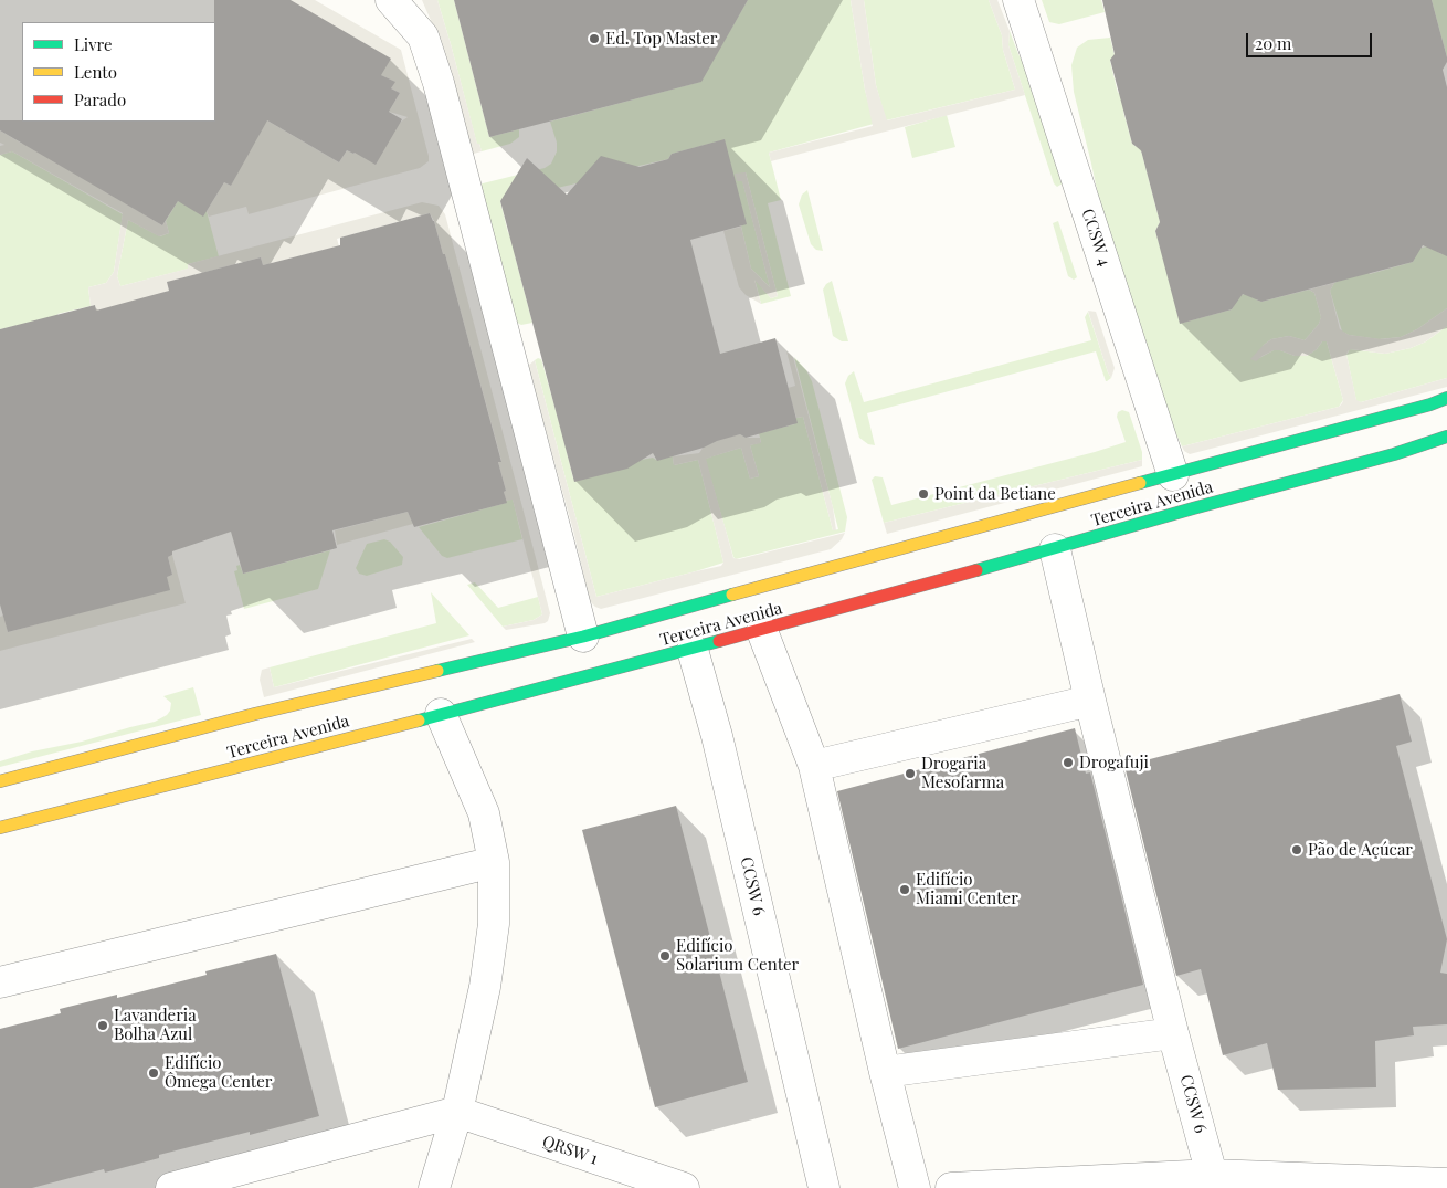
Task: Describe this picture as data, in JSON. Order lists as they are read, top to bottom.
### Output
{
  "streets": {
    "street": [
      "CCSW 4",
      "Terceira Avenida",
      "CCSW 6",
      "QRSW 1"
    ]
  },
  "crossings": [
    ["CCSW 4", "Terceira Avenida"],
    ["Terceira Avenida", "CCSW 6"]
  ],
  "places": [
    "Ed. Top Master",
    "Point da Betiane",
    "Drogafuji",
    "Drogaria Mesofarma",
    "Pão de Açúcar",
    "Edifício Miami Center",
    "Edifício Solarium Center",
    "Lavanderia Bolha Azul",
    "Edifício Ômega Center"
  ],
  "legend": ["Livre", "Lento", "Parado"],
  "scale_bar": "20 m"
}
